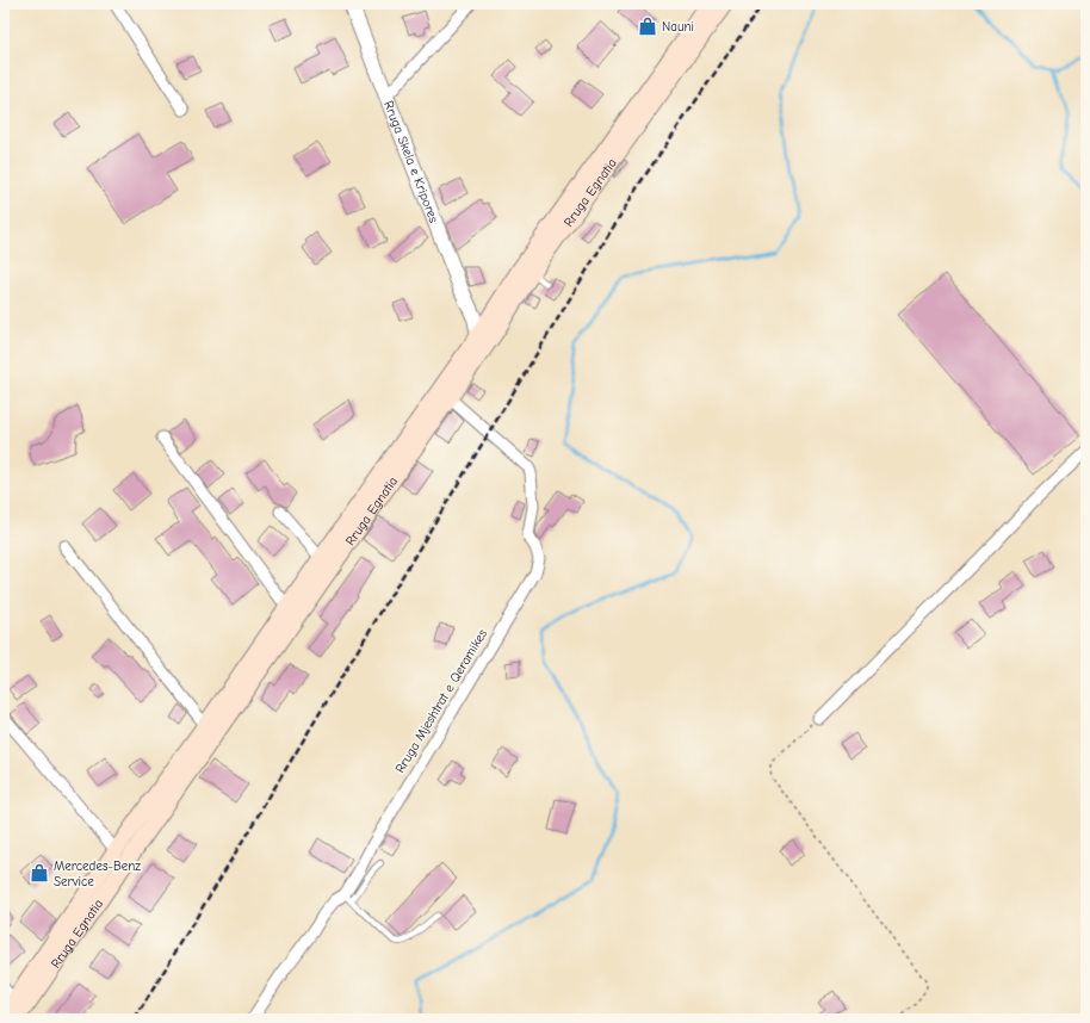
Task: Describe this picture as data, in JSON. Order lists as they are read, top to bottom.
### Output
{
  "streets": {
    "main road": ["Rruga Egnatia"],
    "street": ["Rruga Skela e Kripores", "Rruga Mjeshtrat e Qeramikes"]
  },
  "crossings": [
    ["Rruga Skela e Kripores", "Rruga Egnatia"],
    ["Rruga Egnatia", "Rruga Mjeshtrat e Qeramikes"]
  ],
  "places": {
    "shop": ["Nauni", "Mercedes-Benz Service"]
  }
}
